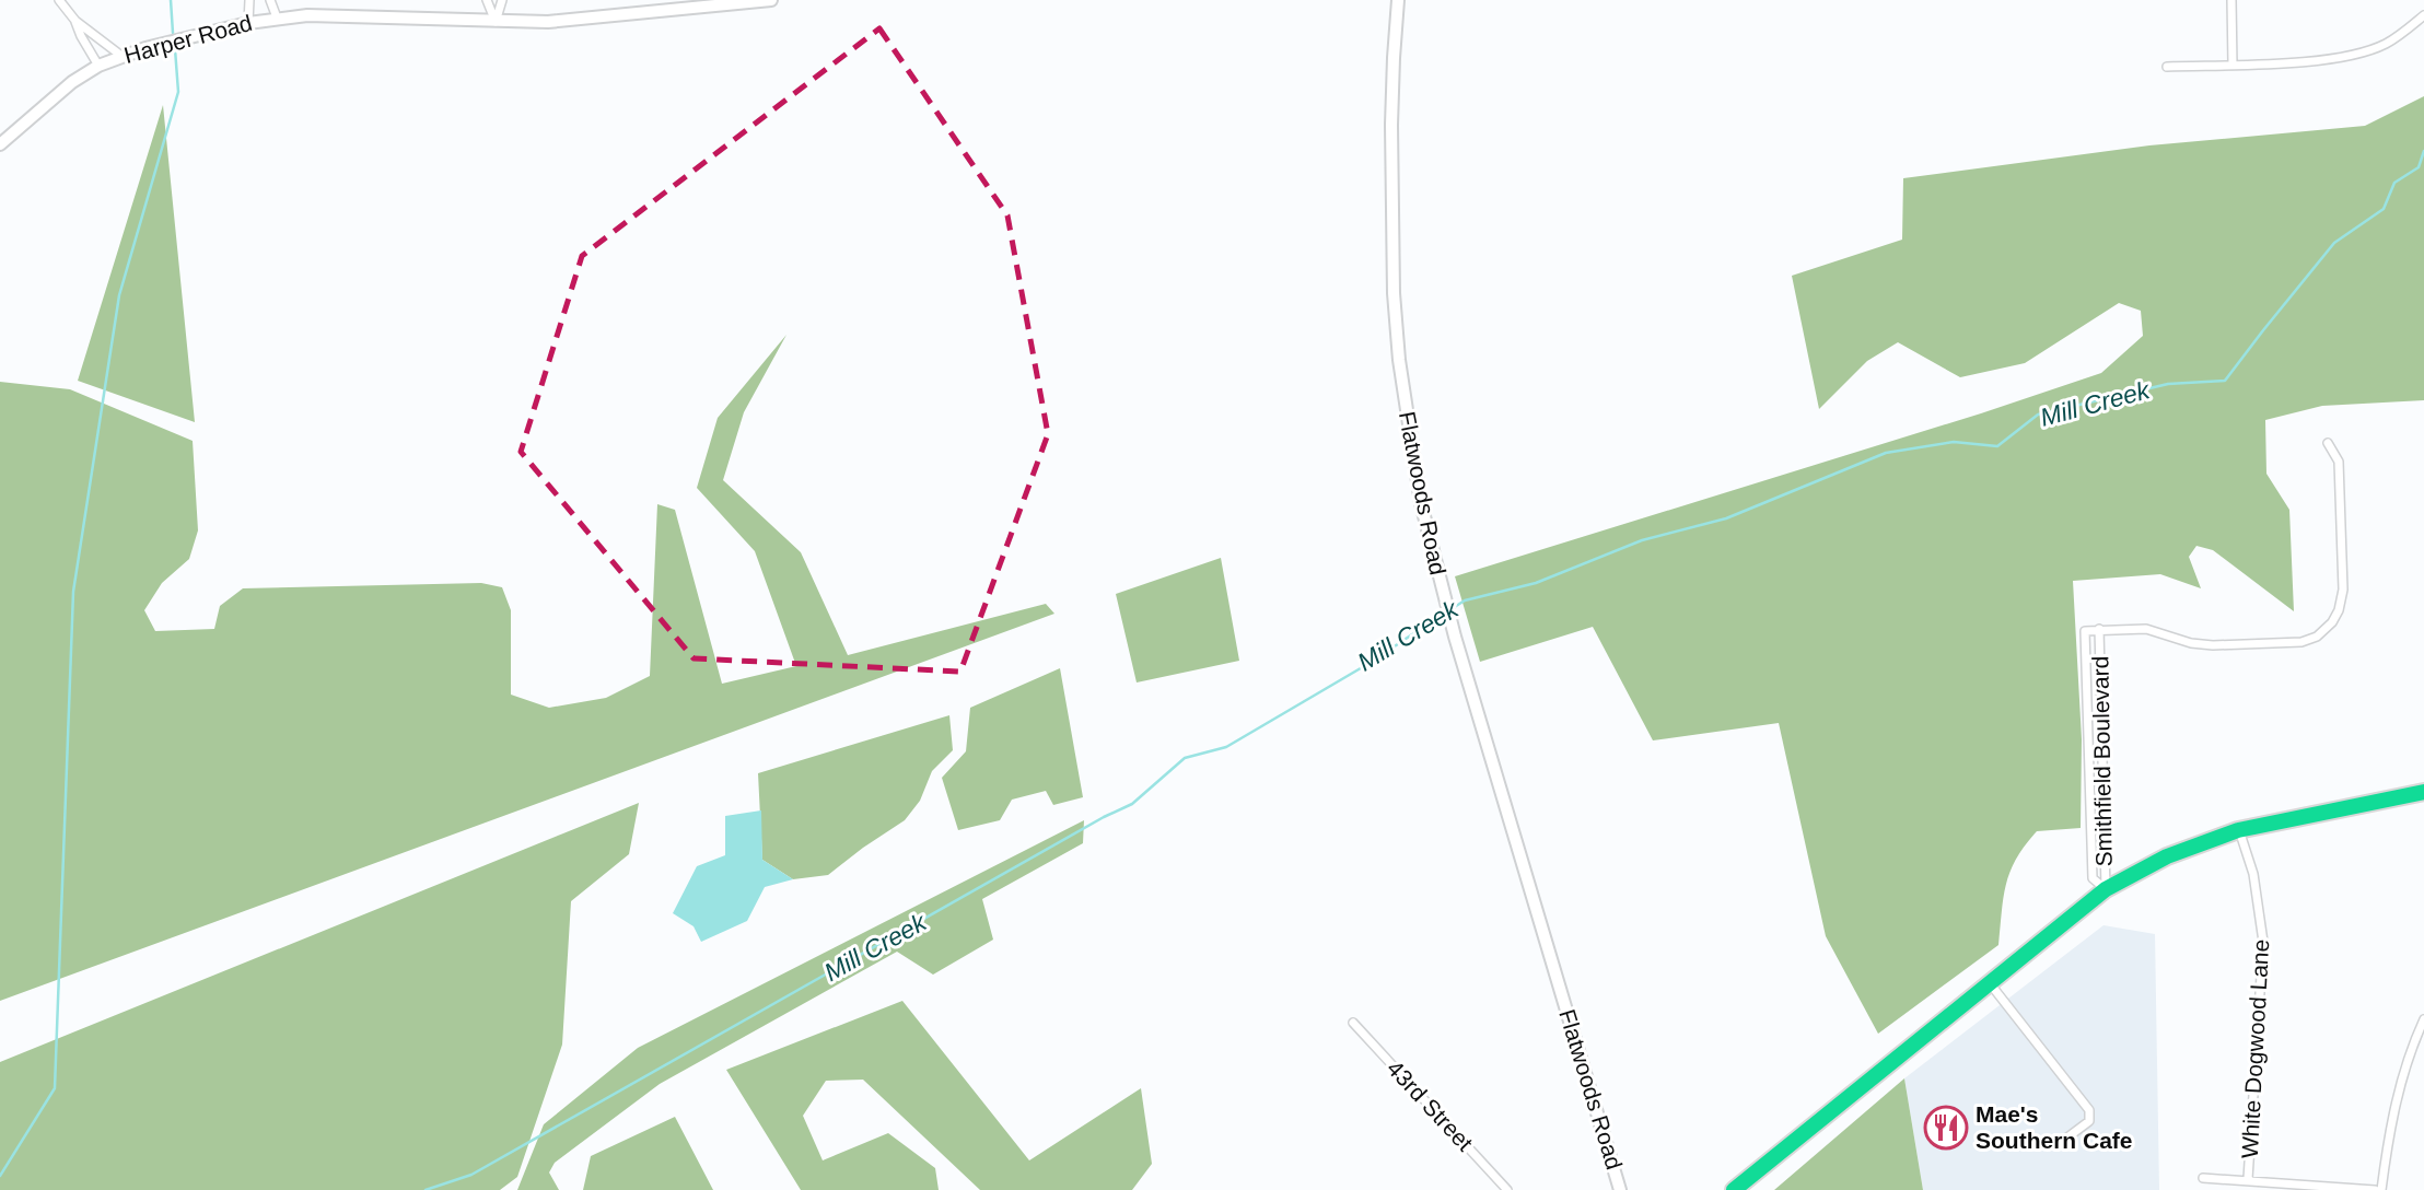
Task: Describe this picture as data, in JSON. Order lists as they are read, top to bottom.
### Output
{
  "streets": {
    "street": [
      "Harper Road",
      "Flatwoods Road",
      "Smithfield Boulevard",
      "White Dogwood Lane",
      "43rd Street"
    ]
  },
  "water": ["Mill Creek"],
  "places": {
    "restaurant": ["Mae's Southern Cafe"]
  }
}
